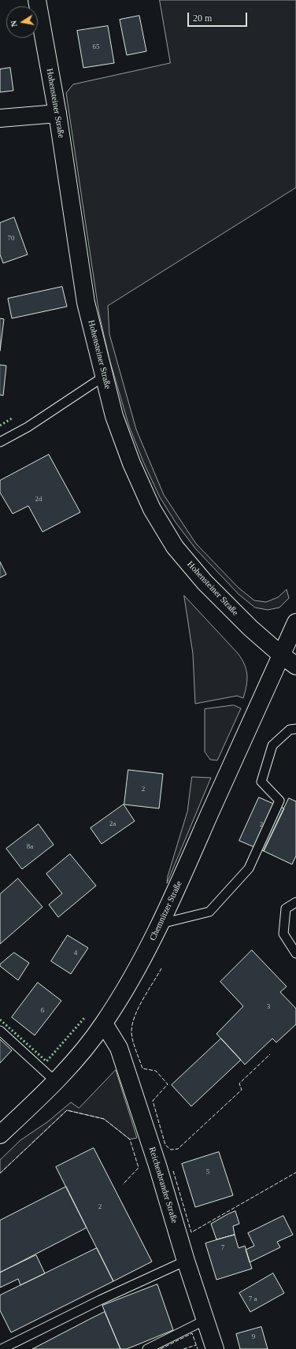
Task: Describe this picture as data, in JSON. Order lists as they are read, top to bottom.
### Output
{
  "streets": {
    "main road": ["Hohensteiner Straße", "Chemnitzer Straße", "Reichenbrander Straße"]
  },
  "crossings": [
    ["Hohensteiner Straße", "Chemnitzer Straße"],
    ["Chemnitzer Straße", "Reichenbrander Straße"]
  ],
  "house_numbers": [
    "65",
    "70",
    "2d",
    "2",
    "2a",
    "2",
    "8a",
    "4",
    "3",
    "6",
    "5",
    "2",
    "7",
    "7 a",
    "9"
  ],
  "scale_bar": "20 m",
  "north": "left"
}
